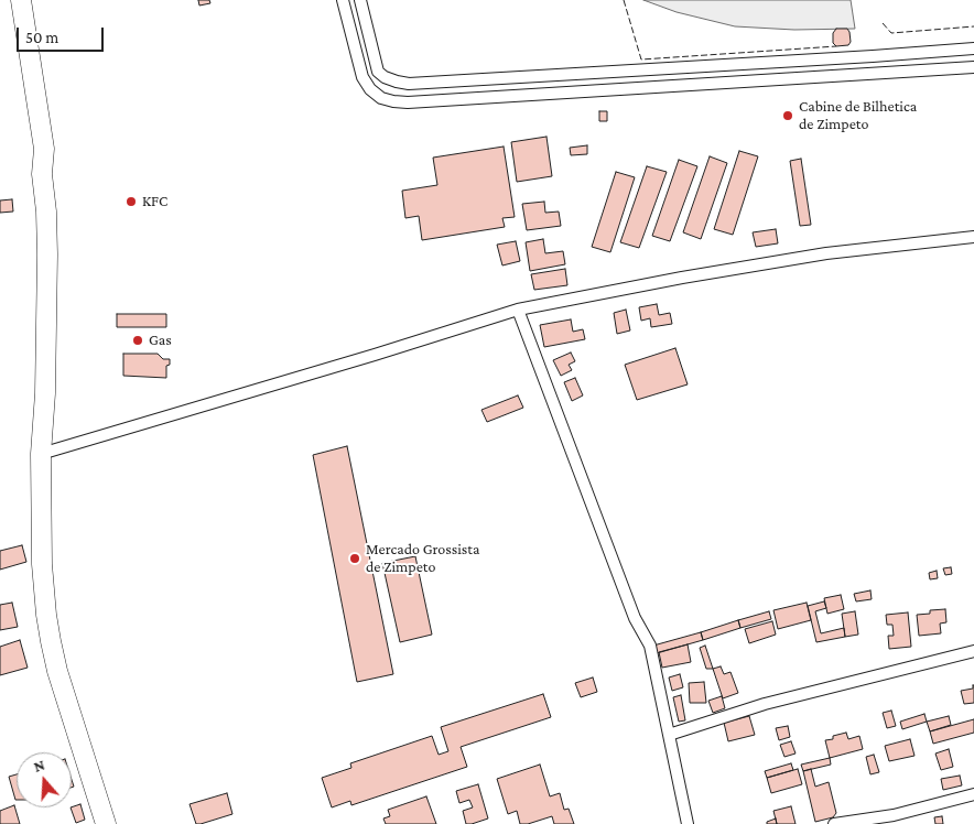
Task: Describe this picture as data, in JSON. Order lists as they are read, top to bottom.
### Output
{
  "places": [
    "Cabine de Bilhetica de Zimpeto",
    "KFC",
    "Gas",
    "Mercado Grossista de Zimpeto"
  ],
  "scale_bar": "50 m",
  "north": "top"
}
